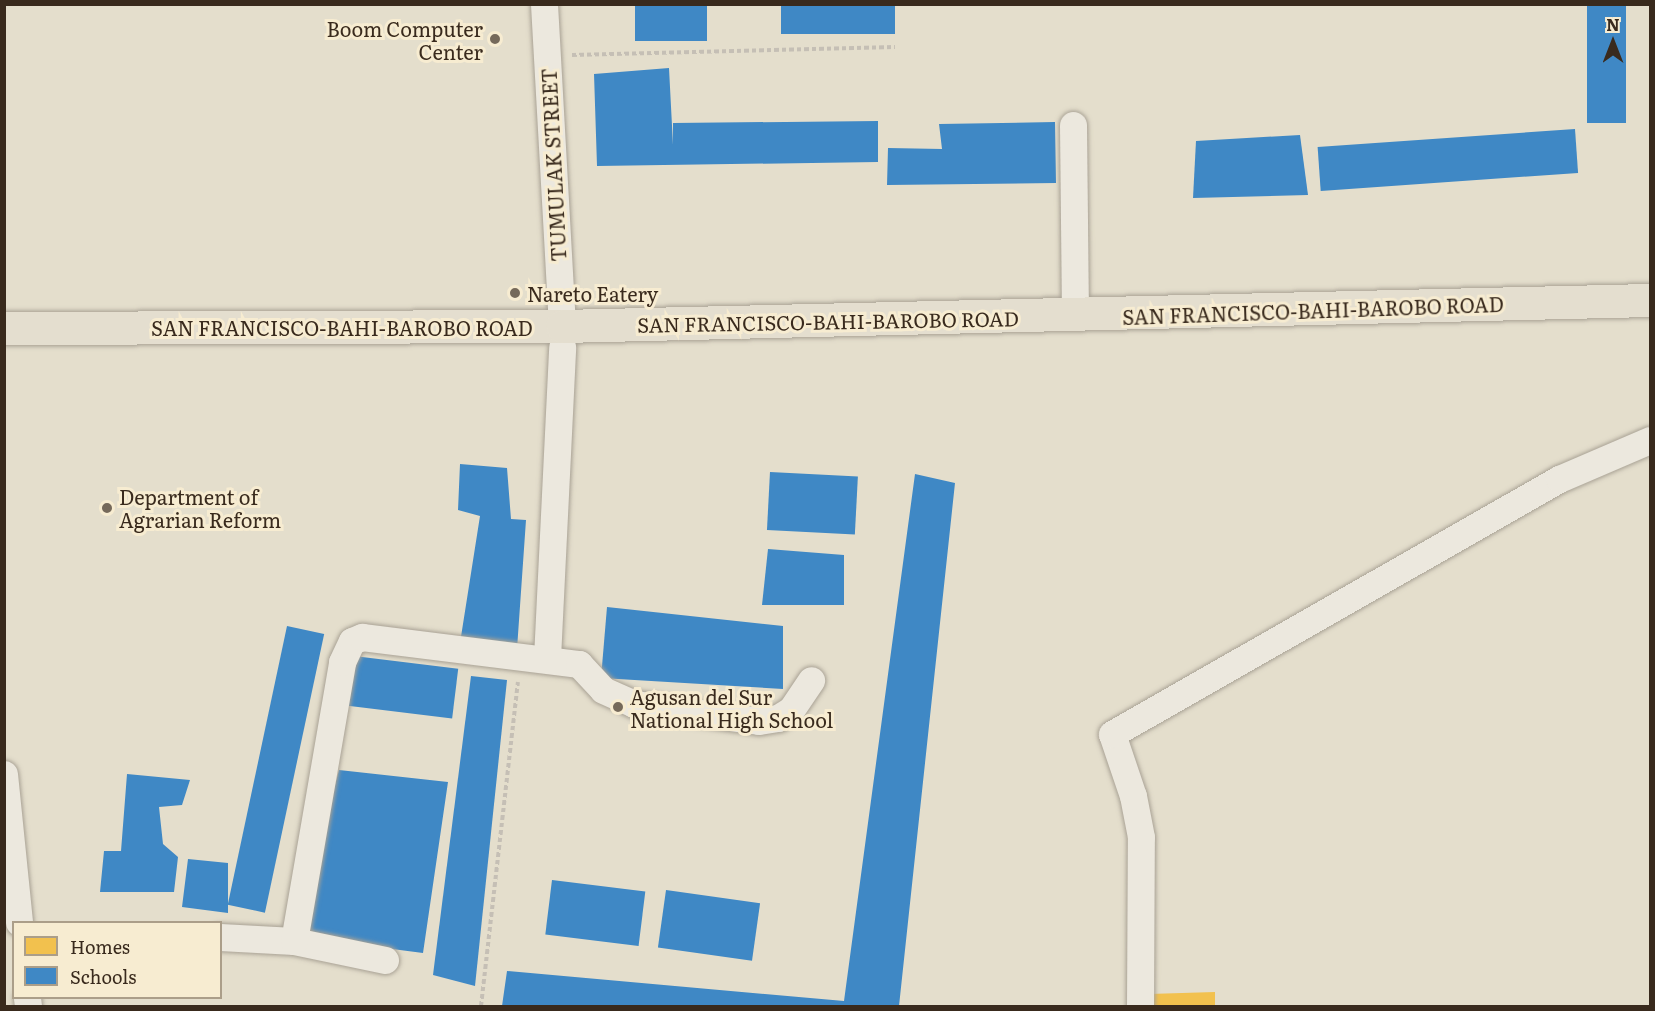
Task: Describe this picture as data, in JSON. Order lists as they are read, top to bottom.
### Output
{
  "streets": {
    "main road": ["SAN FRANCISCO-BAHI-BAROBO ROAD"],
    "street": ["TUMULAK STREET"]
  },
  "crossings": [
    ["TUMULAK STREET", "SAN FRANCISCO-BAHI-BAROBO ROAD"]
  ],
  "places": [
    "Boom Computer Center",
    "Nareto Eatery",
    "Department of Agrarian Reform",
    "Agusan del Sur National High School"
  ],
  "legend": ["Homes", "Schools"],
  "north": "top"
}
